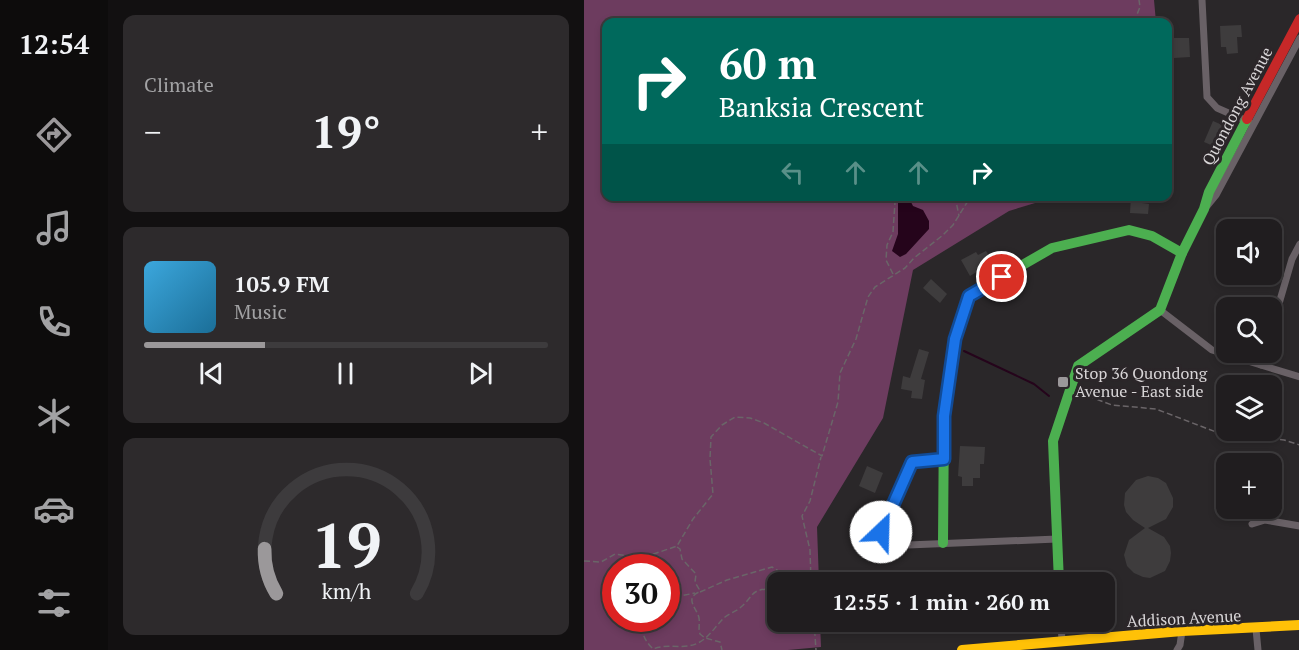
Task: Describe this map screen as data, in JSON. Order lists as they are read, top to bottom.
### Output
{
  "streets": {
    "street": ["Quondong Avenue", "Addison Avenue"]
  },
  "places": {
    "transit": ["Stop 36 Quondong Avenue - East side"]
  },
  "page": {
    "tabs": "12:54",
    "tile": "Climate",
    "turn": ["60 m", "Banksia Crescent"],
    "heat": ["−", "19°", "+"],
    "map_buttons": "+",
    "song": ["105.9 FM", "Music"],
    "limit": "30",
    "trip": "12:55 · 1 min · 260 m",
    "gauge": ["19", "km/h"]
  }
}
